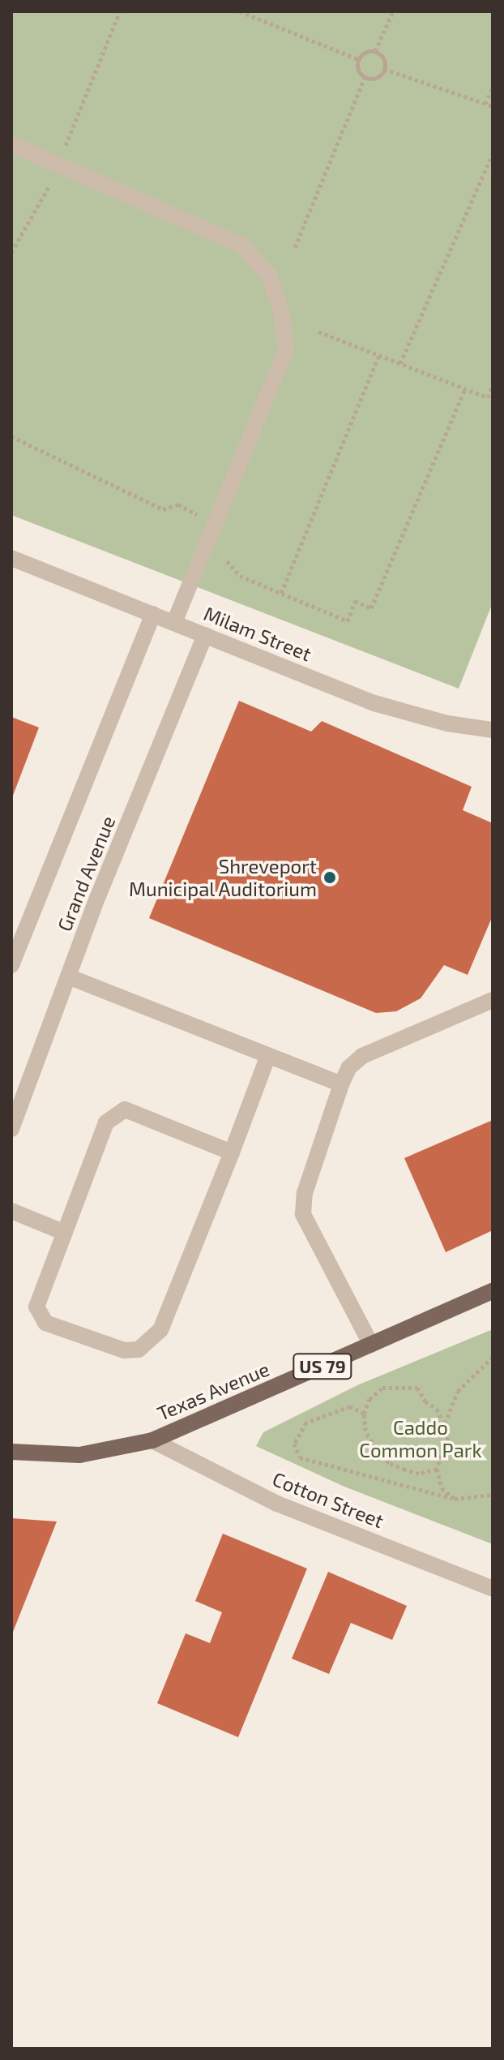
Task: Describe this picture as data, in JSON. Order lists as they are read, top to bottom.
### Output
{
  "streets": {
    "main road": ["US 79", "Texas Avenue"],
    "street": ["Milam Street", "Grand Avenue", "Cotton Street"]
  },
  "crossings": [
    ["Milam Street", "Grand Avenue"],
    ["Texas Avenue", "Cotton Street"]
  ],
  "parks": ["Caddo Common Park"],
  "places": ["Shreveport Municipal Auditorium"]
}
